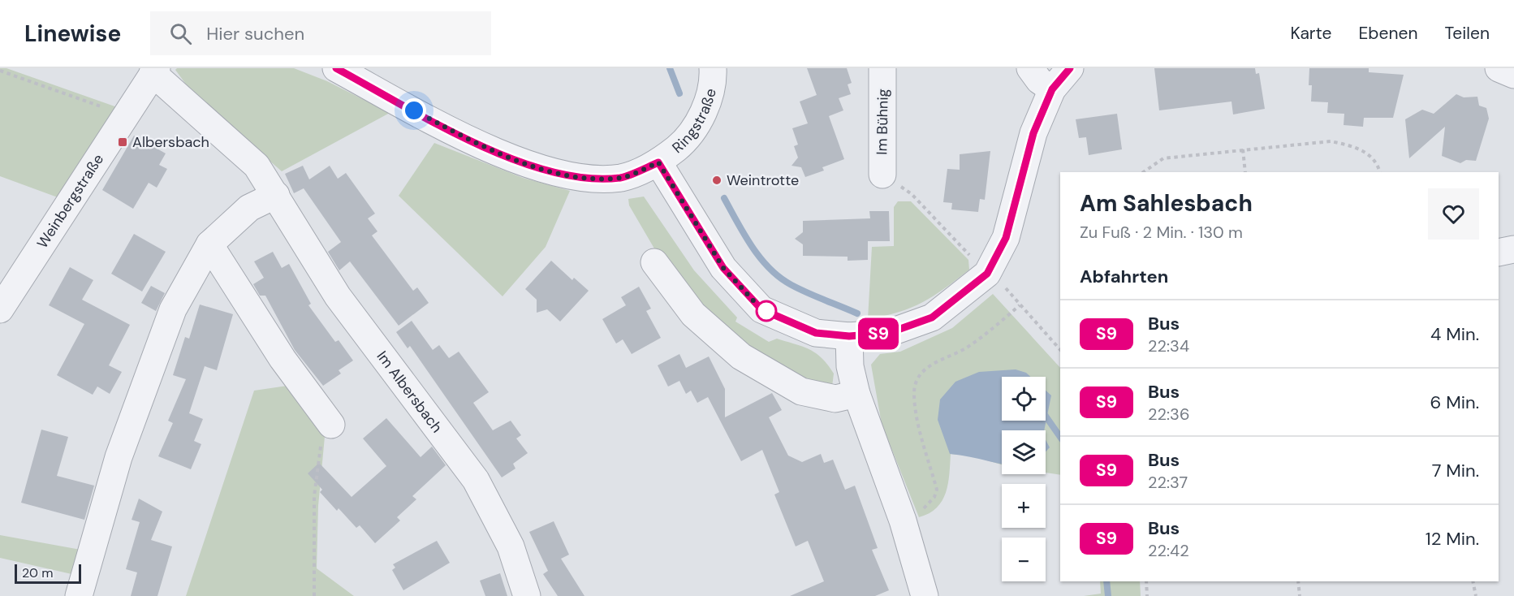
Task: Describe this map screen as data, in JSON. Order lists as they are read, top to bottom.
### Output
{
  "streets": {
    "street": [
      "Ringstraße",
      "Im Bühnig",
      "Weinbergstraße",
      "Im Albersbach"
    ]
  },
  "crossings": [
    ["Weinbergstraße", "Im Albersbach"]
  ],
  "places": {
    "transit": ["Albersbach"],
    "other": ["Weintrotte"]
  },
  "lines": ["bus line S9"],
  "scale_bar": "20 m",
  "page": {
    "header": "Linewise",
    "search": "Hier suchen",
    "nav": ["Karte", "Ebenen", "Teilen"],
    "on_map": "S9",
    "heading": [
      ["Am Sahlesbach", "Zu Fuß · 2 Min. · 130 m"],
      "Abfahrten"
    ],
    "list": [
      {
        "mark": "S9",
        "name": "Bus",
        "note": "22:34",
        "value": "4 Min."
      },
      {
        "mark": "S9",
        "name": "Bus",
        "note": "22:36",
        "value": "6 Min."
      },
      {
        "mark": "S9",
        "name": "Bus",
        "note": "22:37",
        "value": "7 Min."
      },
      {
        "mark": "S9",
        "name": "Bus",
        "note": "22:42",
        "value": "12 Min."
      }
    ],
    "map_buttons": ["+", "−"],
    "scale": "20 m"
  }
}
